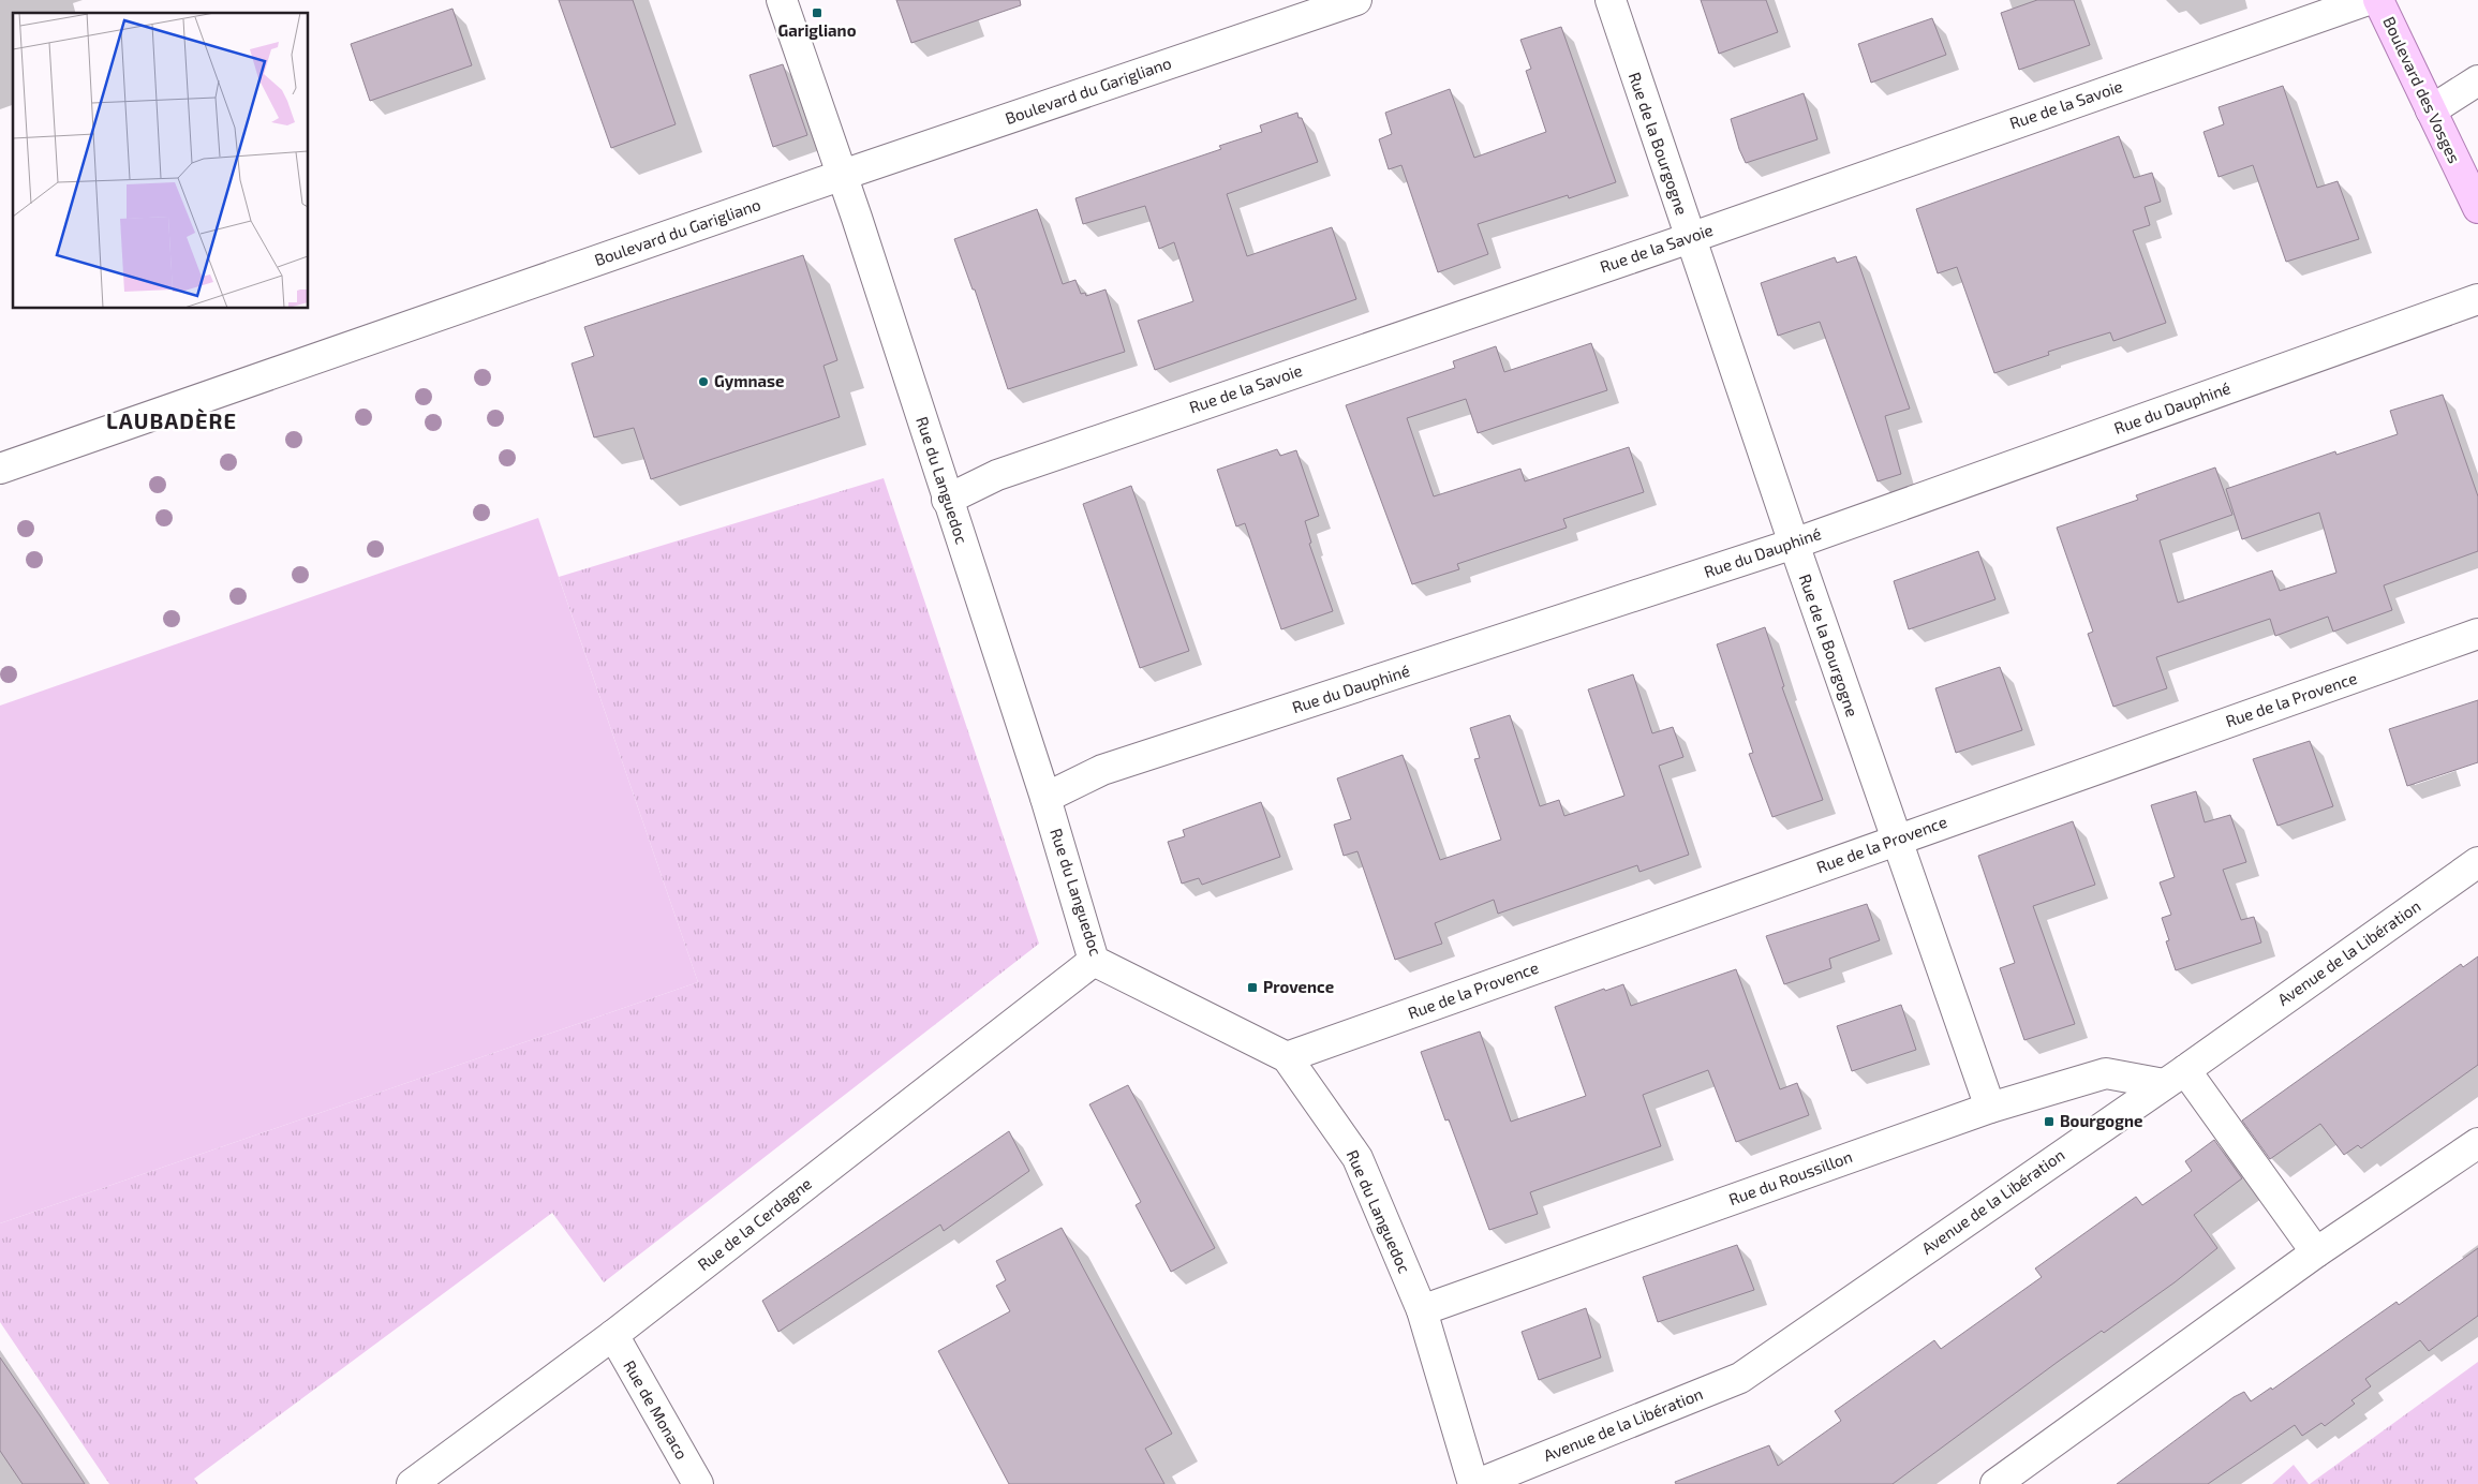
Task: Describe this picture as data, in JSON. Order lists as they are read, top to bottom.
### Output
{
  "streets": {
    "main road": ["Boulevard des Vosges"],
    "street": [
      "Boulevard du Garigliano",
      "Rue de la Savoie",
      "Rue de la Bourgogne",
      "Rue du Dauphiné",
      "Rue du Languedoc",
      "Rue de la Provence",
      "Avenue de la Libération",
      "Rue du Roussillon",
      "Rue de la Cerdagne",
      "Rue de Monaco"
    ]
  },
  "crossings": [
    ["Boulevard du Garigliano", "Rue du Languedoc"],
    ["Rue de la Savoie", "Rue de la Bourgogne"],
    ["Rue de la Savoie", "Rue du Languedoc"],
    ["Rue de la Bourgogne", "Rue du Dauphiné"],
    ["Rue de la Bourgogne", "Rue de la Provence"],
    ["Rue de la Bourgogne", "Rue du Roussillon"],
    ["Rue du Dauphiné", "Rue du Languedoc"],
    ["Rue du Languedoc", "Rue de la Provence"],
    ["Rue du Languedoc", "Avenue de la Libération"],
    ["Rue du Languedoc", "Rue du Roussillon"],
    ["Rue du Languedoc", "Rue de la Cerdagne"],
    ["Avenue de la Libération", "Rue du Roussillon"],
    ["Rue de la Cerdagne", "Rue de Monaco"]
  ],
  "districts": ["LAUBADÈRE"],
  "places": {
    "transit": ["Garigliano", "Provence", "Bourgogne"],
    "other": ["Gymnase"]
  }
}
